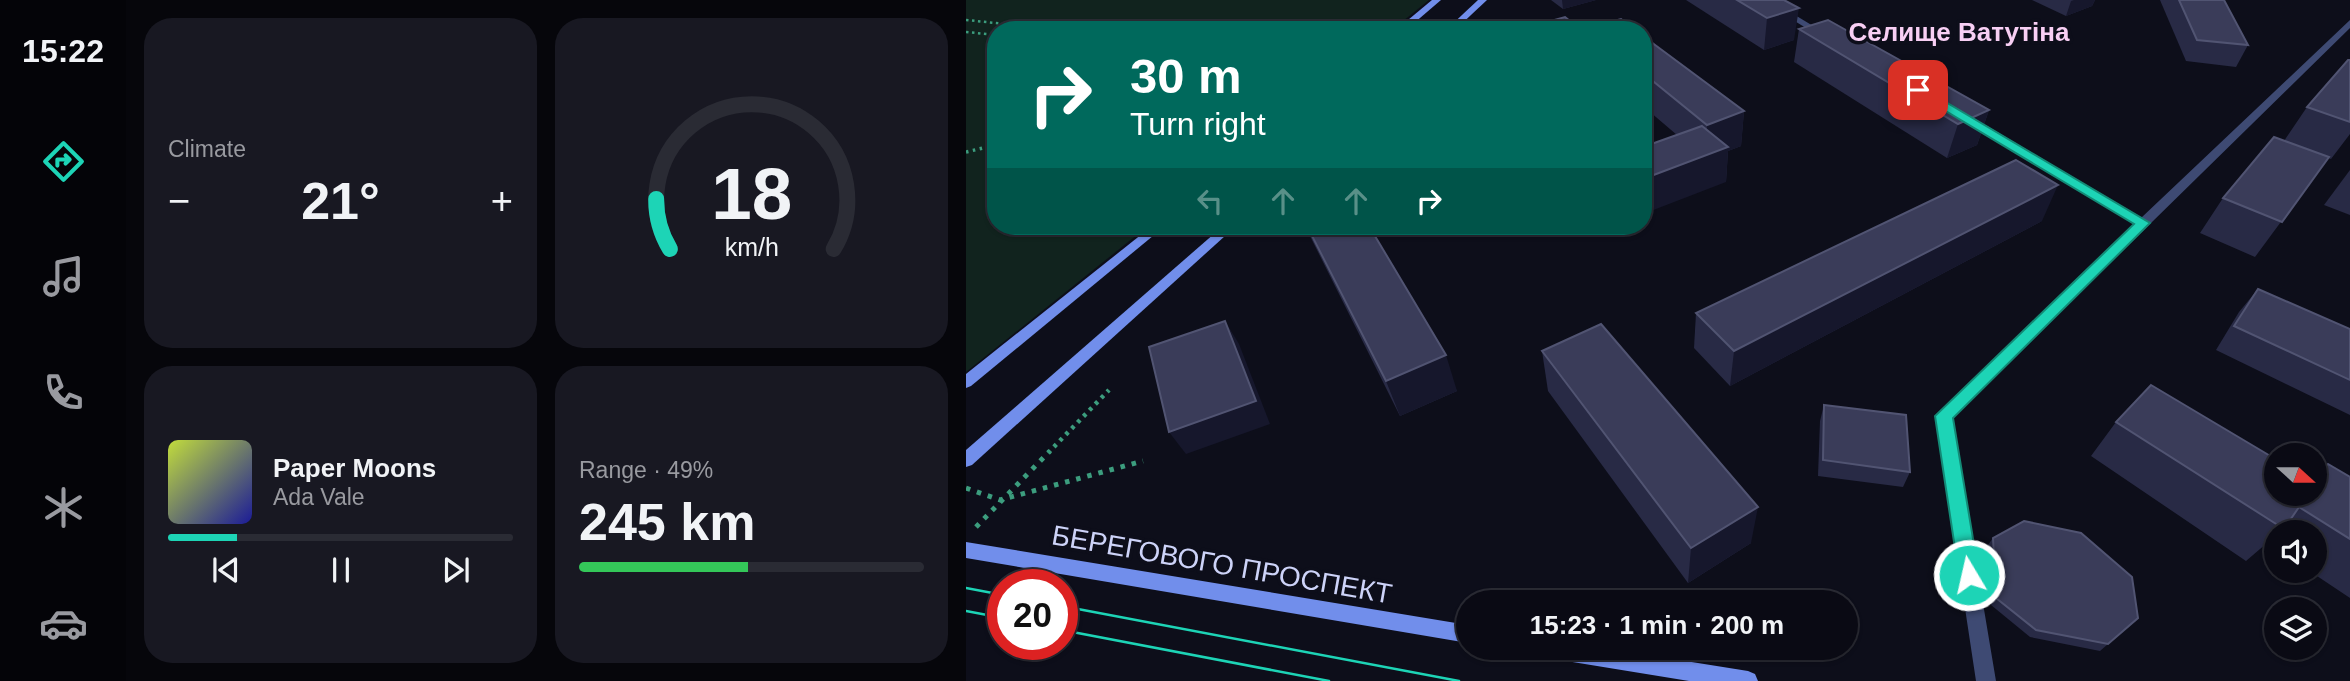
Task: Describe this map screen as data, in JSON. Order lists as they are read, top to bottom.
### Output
{
  "streets": {
    "street": ["БЕРЕГОВОГО ПРОСПЕКТ"]
  },
  "districts": ["Селище Ватутіна"],
  "north": "right",
  "page": {
    "tabs": "15:22",
    "tile": [
      "Climate",
      ["Range · 49%", "245 km"]
    ],
    "turn": ["30 m", "Turn right"],
    "heat": ["−", "21°", "+"],
    "song": ["Paper Moons", "Ada Vale"],
    "limit": "20",
    "trip": "15:23 · 1 min · 200 m",
    "gauge": ["18", "km/h"]
  }
}
